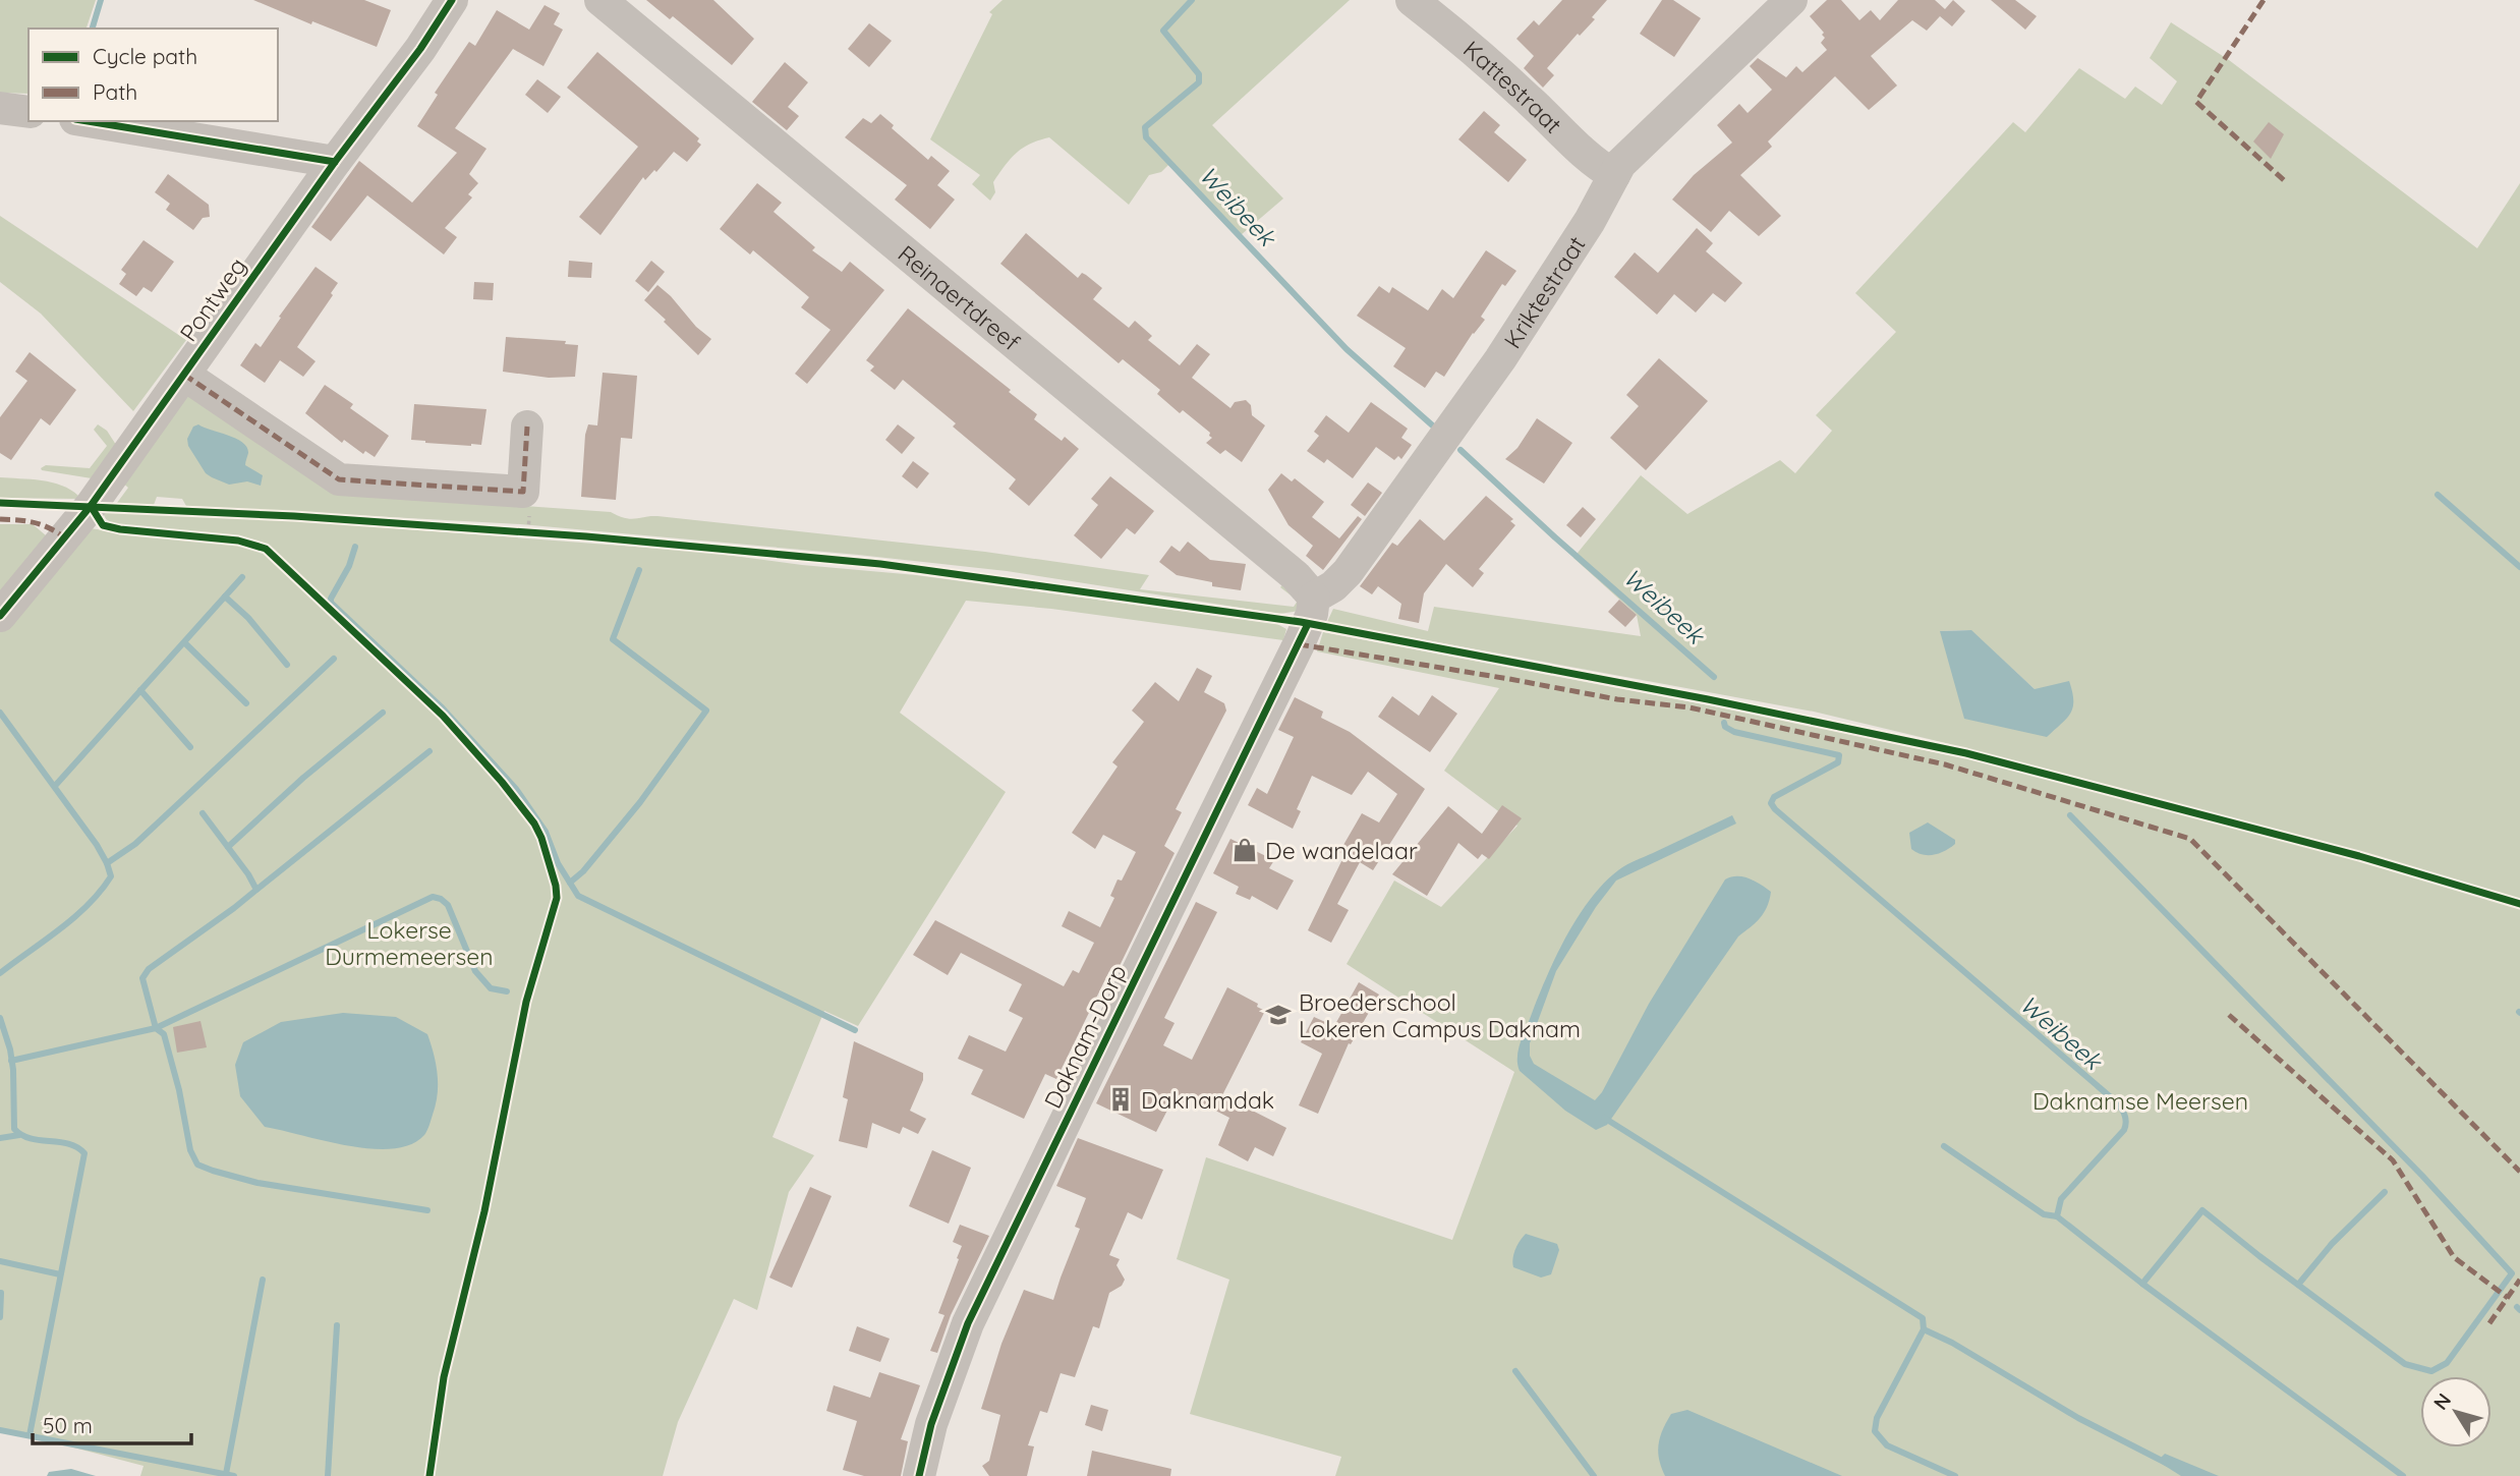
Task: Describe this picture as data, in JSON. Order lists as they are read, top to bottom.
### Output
{
  "streets": {
    "street": [
      "Kattestraat",
      "Kriktestraat",
      "Reinaertdreef",
      "Pontweg",
      "Daknam-Dorp"
    ]
  },
  "crossings": [
    ["Kattestraat", "Kriktestraat"],
    ["Kriktestraat", "Reinaertdreef"],
    ["Kriktestraat", "Daknam-Dorp"],
    ["Reinaertdreef", "Daknam-Dorp"]
  ],
  "water": ["Weibeek"],
  "parks": ["Lokerse Durmemeersen", "Daknamse Meersen"],
  "places": {
    "shop": ["De wandelaar"],
    "school or university": ["Broederschool Lokeren Campus Daknam"],
    "building": ["Daknamdak"]
  },
  "legend": ["Cycle path", "Path"],
  "scale_bar": "50 m",
  "north": "top left"
}
